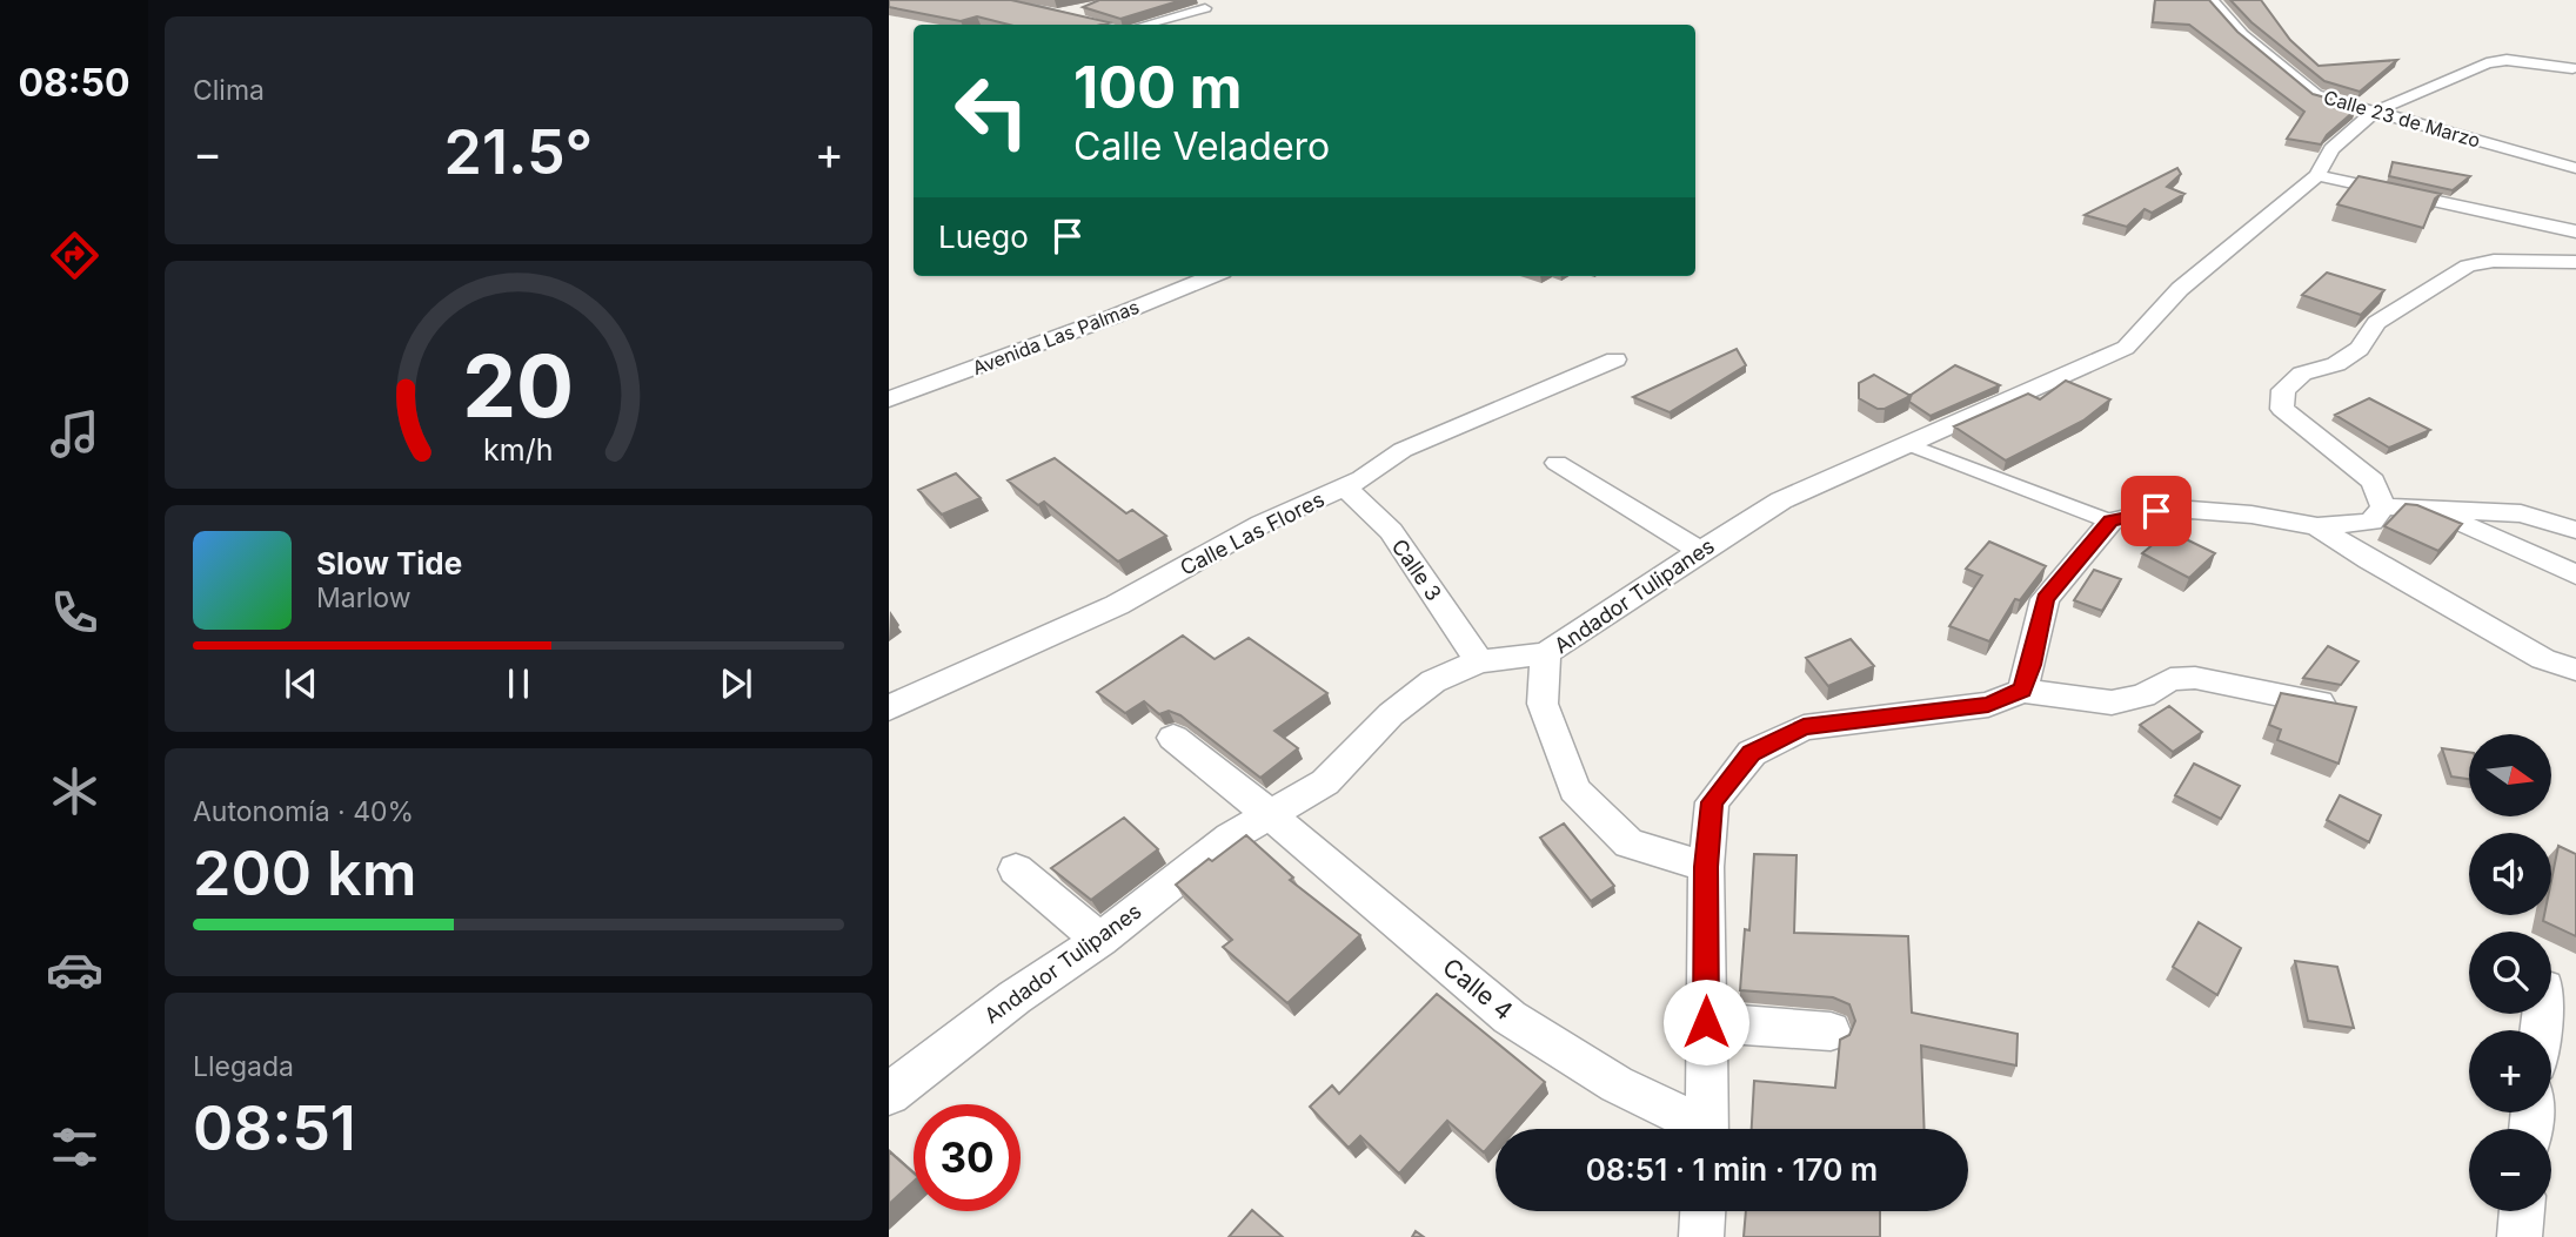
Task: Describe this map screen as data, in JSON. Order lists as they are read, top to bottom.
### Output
{
  "streets": {
    "street": [
      "Calle 23 de Marzo",
      "Avenida Las Palmas",
      "Calle Las Flores",
      "Calle 3",
      "Andador Tulipanes",
      "Calle 4"
    ]
  },
  "crossings": [
    ["Calle 23 de Marzo", "Andador Tulipanes"],
    ["Calle Las Flores", "Calle 3"],
    ["Calle 3", "Andador Tulipanes"],
    ["Andador Tulipanes", "Calle 4"]
  ],
  "north": "right",
  "page": {
    "tabs": "08:50",
    "tile": [
      "Clima",
      ["Autonomía · 40%", "200 km"],
      ["Llegada", "08:51"]
    ],
    "turn": ["100 m", "Calle Veladero"],
    "heat": ["−", "21.5°", "+"],
    "then": "Luego",
    "song": ["Slow Tide", "Marlow"],
    "map_buttons": ["+", "−"],
    "limit": "30",
    "trip": "08:51 · 1 min · 170 m",
    "gauge": ["20", "km/h"]
  }
}
